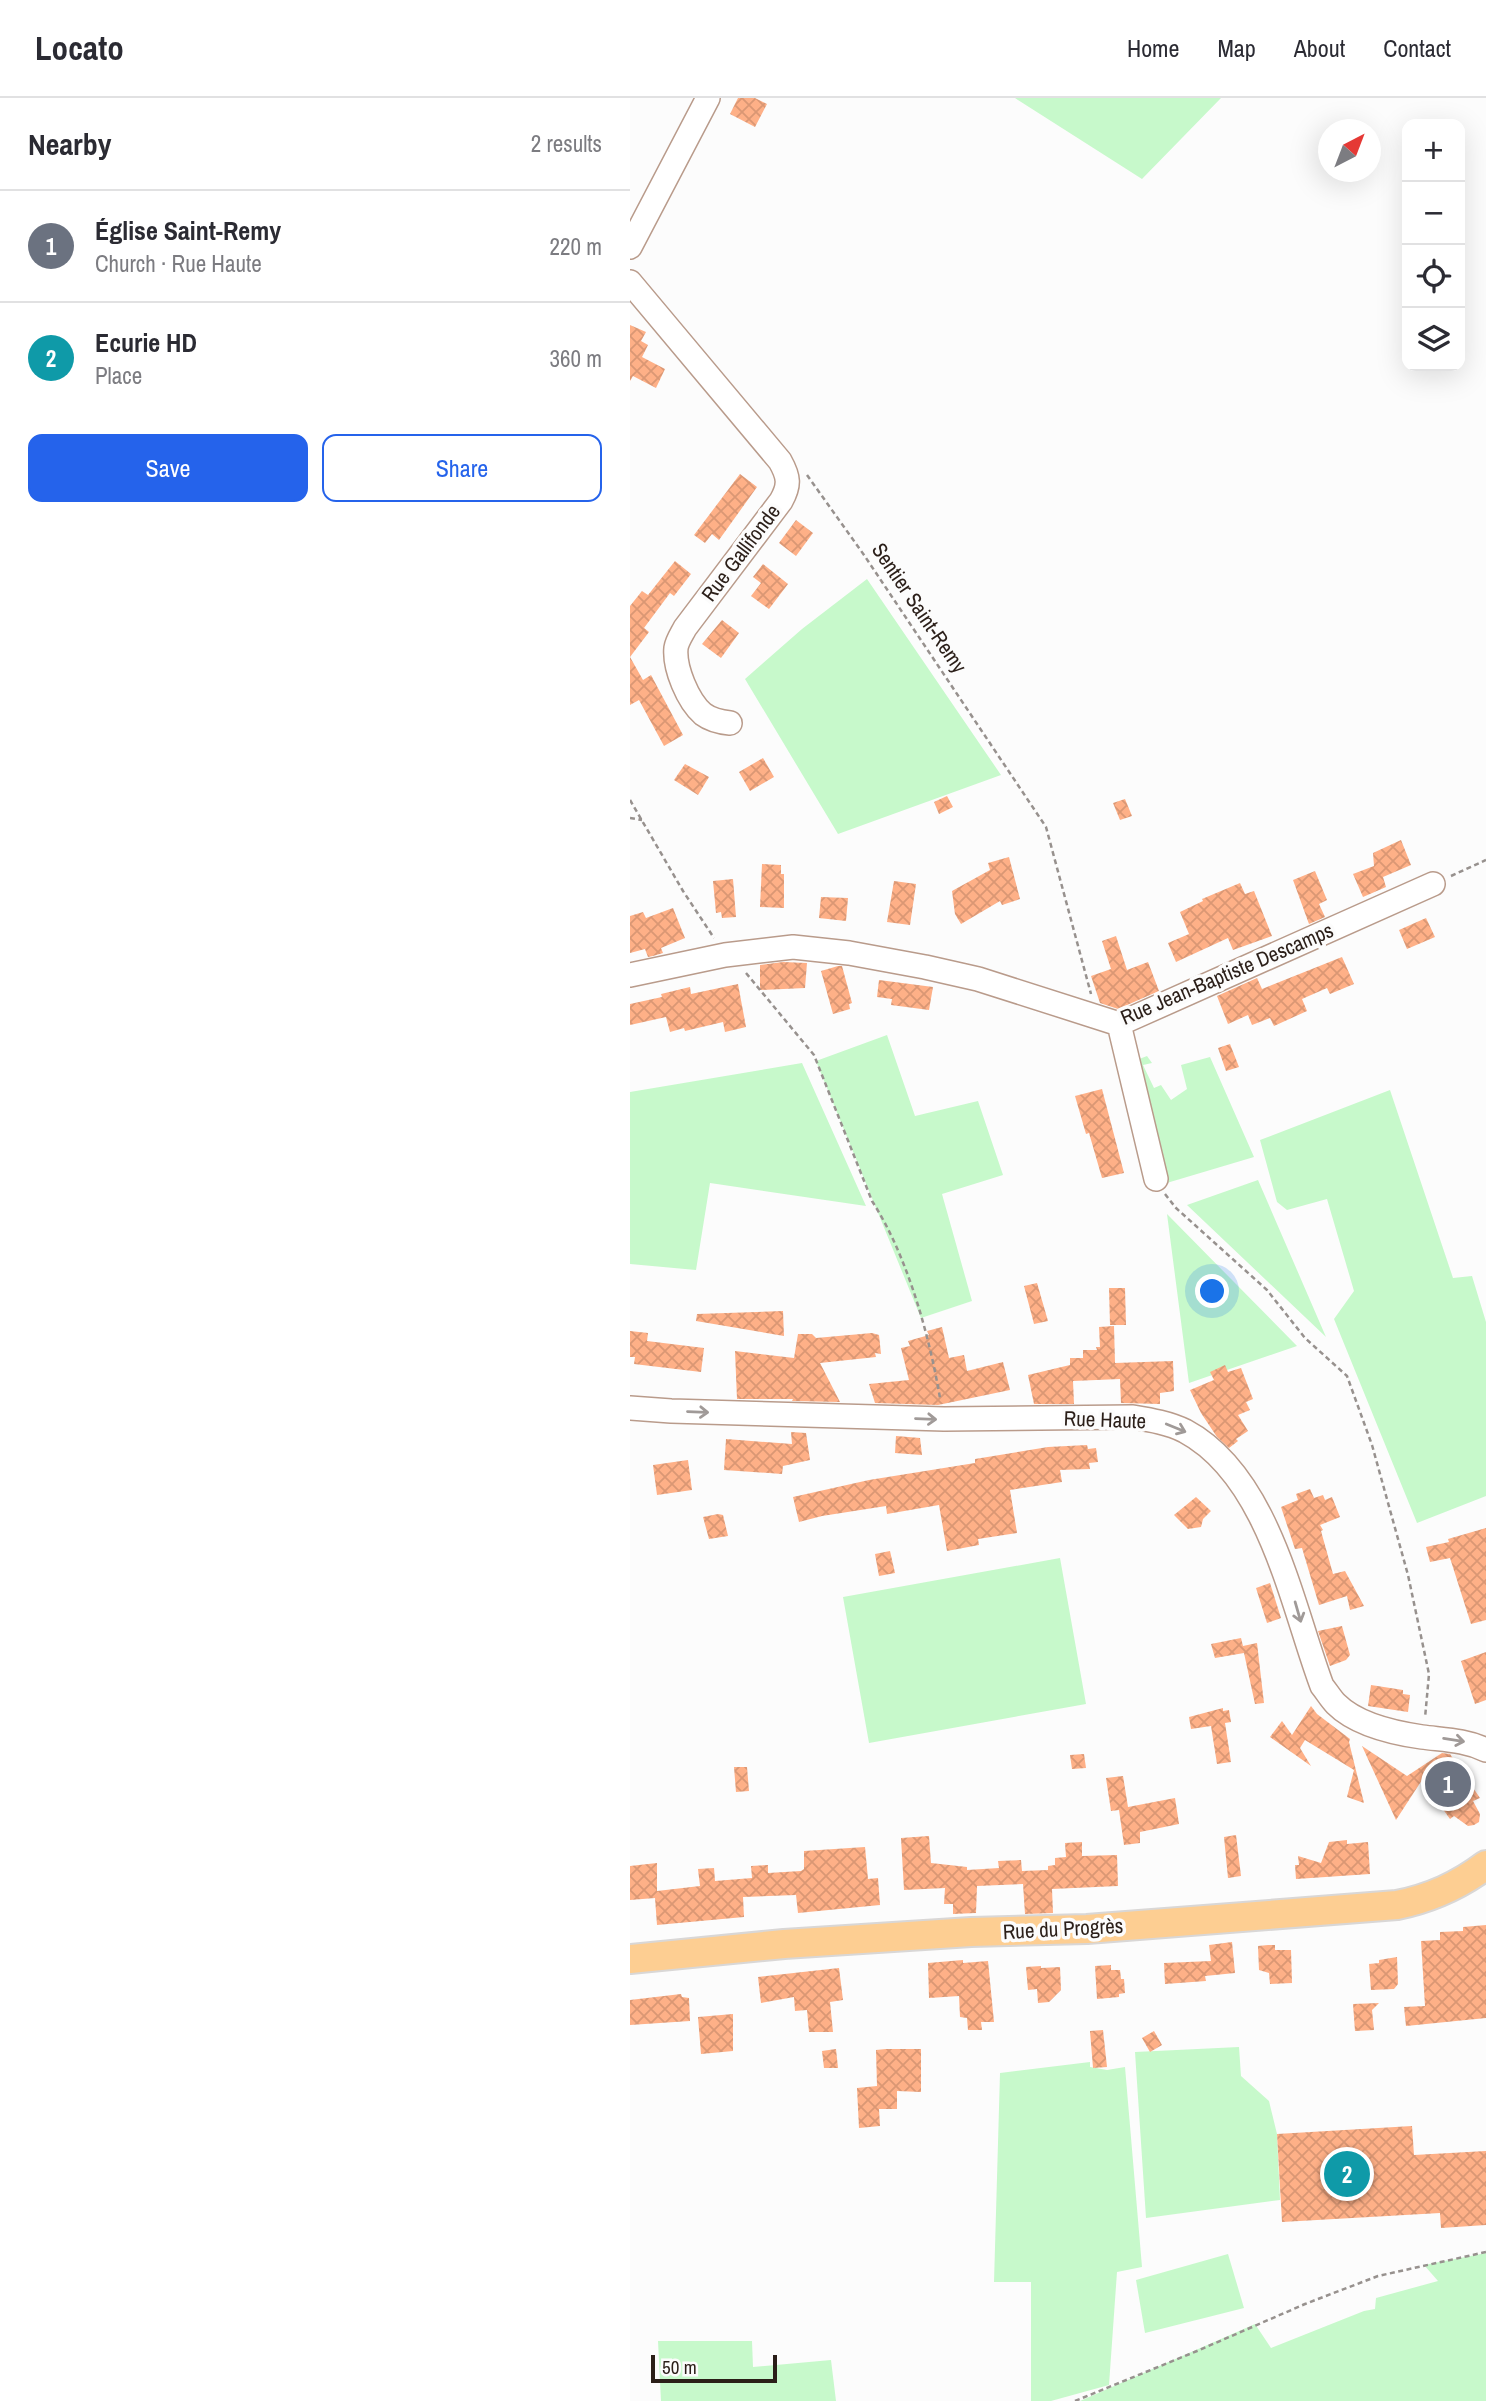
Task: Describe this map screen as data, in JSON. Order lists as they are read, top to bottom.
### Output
{
  "streets": {
    "main road": ["Rue du Progrès"],
    "street": ["Rue Gallifonde", "Rue Jean-Baptiste Descamps", "Rue Haute"],
    "path": ["Sentier Saint-Remy"]
  },
  "crossings": [
    ["Sentier Saint-Remy", "Rue Jean-Baptiste Descamps"]
  ],
  "one_way": ["Rue Haute"],
  "scale_bar": "50 m",
  "north": "top right",
  "page": {
    "header": "Locato",
    "nav": [
      "Home",
      "Map",
      "About",
      "Contact"
    ],
    "heading": ["Nearby", "2 results"],
    "map_buttons": ["+", "−"],
    "list": [
      {
        "mark": "1",
        "name": "Église Saint-Remy",
        "note": "Church · Rue Haute",
        "value": "220 m"
      },
      {
        "mark": "2",
        "name": "Ecurie HD",
        "note": "Place",
        "value": "360 m"
      }
    ],
    "buttons": ["Save", "Share"],
    "pins": ["1", "2"],
    "scale": "50 m"
  }
}
